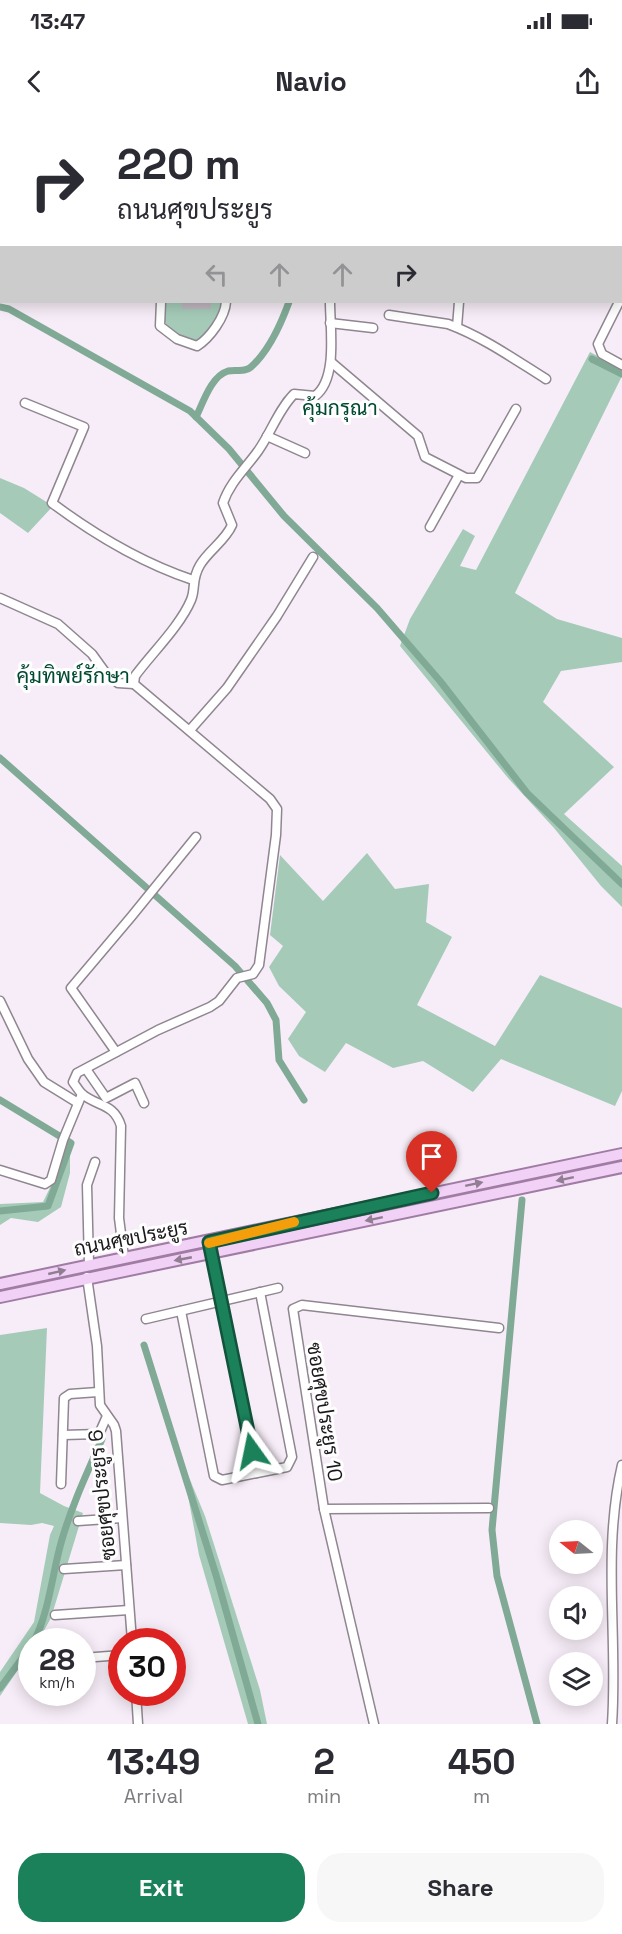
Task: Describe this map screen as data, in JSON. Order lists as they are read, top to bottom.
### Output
{
  "streets": {
    "main road": ["ถนนศุขประยูร"],
    "street": ["ซอยศุขประยูร 10", "ซอยศุขประยูร 6"]
  },
  "crossings": [
    ["ถนนศุขประยูร", "ซอยศุขประยูร 6"]
  ],
  "districts": ["คุ้มกรุณา", "คุ้มทิพย์รักษา"],
  "north": "left",
  "page": {
    "status": "13:47",
    "header": "Navio",
    "turn": ["220 m", "ถนนศุขประยูร"],
    "speed": "28 km/h",
    "limit": "30",
    "eta": [
      "13:49",
      "Arrival",
      "2",
      "min",
      "450",
      "m"
    ],
    "buttons": ["Exit", "Share"]
  }
}
